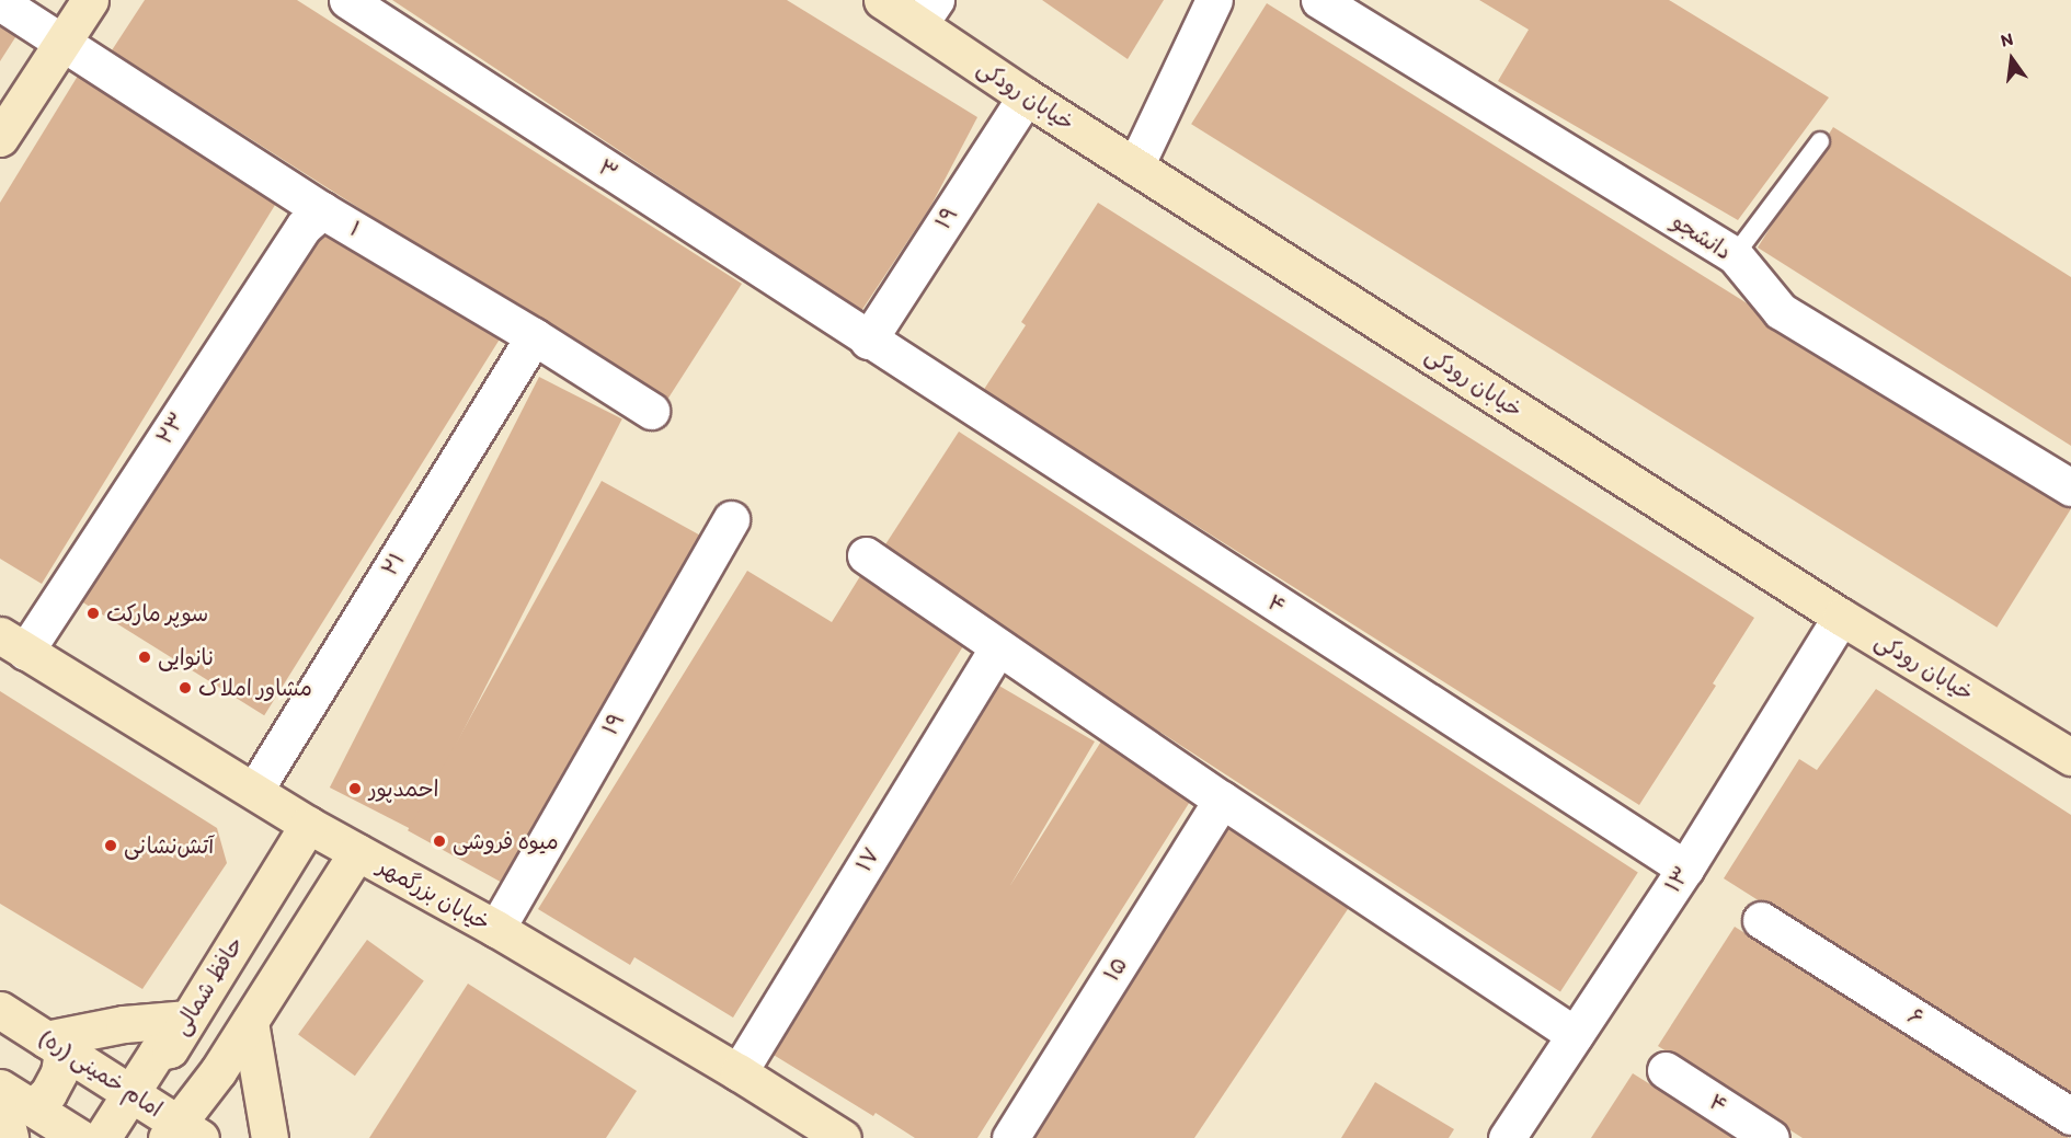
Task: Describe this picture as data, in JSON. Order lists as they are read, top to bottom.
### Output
{
  "streets": {
    "main road": [
      "خیابان رودکی",
      "خیابان بزرگمهر",
      "حافظ شمالی",
      "امام خمینی (ره)"
    ],
    "street": [
      "۳",
      "۱۹",
      "۱",
      "دانشجو",
      "۲۳",
      "۲۱",
      "۴",
      "۱۷",
      "۱۳",
      "۱۵",
      "۶"
    ]
  },
  "crossings": [
    ["خیابان رودکی", "۱۹"],
    ["خیابان رودکی", "۱۳"],
    ["۳", "۱۹"],
    ["۳", "۴"],
    ["۱۹", "۴"],
    ["۱۹", "خیابان بزرگمهر"],
    ["۱", "۲۳"],
    ["۱", "۲۱"],
    ["۲۳", "خیابان بزرگمهر"],
    ["۲۱", "خیابان بزرگمهر"],
    ["۴", "۱۳"],
    ["۱۷", "خیابان بزرگمهر"],
    ["خیابان بزرگمهر", "حافظ شمالی"],
    ["حافظ شمالی", "امام خمینی (ره)"]
  ],
  "places": [
    "سوپر مارکت",
    "نانوایی",
    "مشاور املاک",
    "احمدپور",
    "میوه فروشی",
    "آتش‌نشانی"
  ],
  "north": "top"
}
